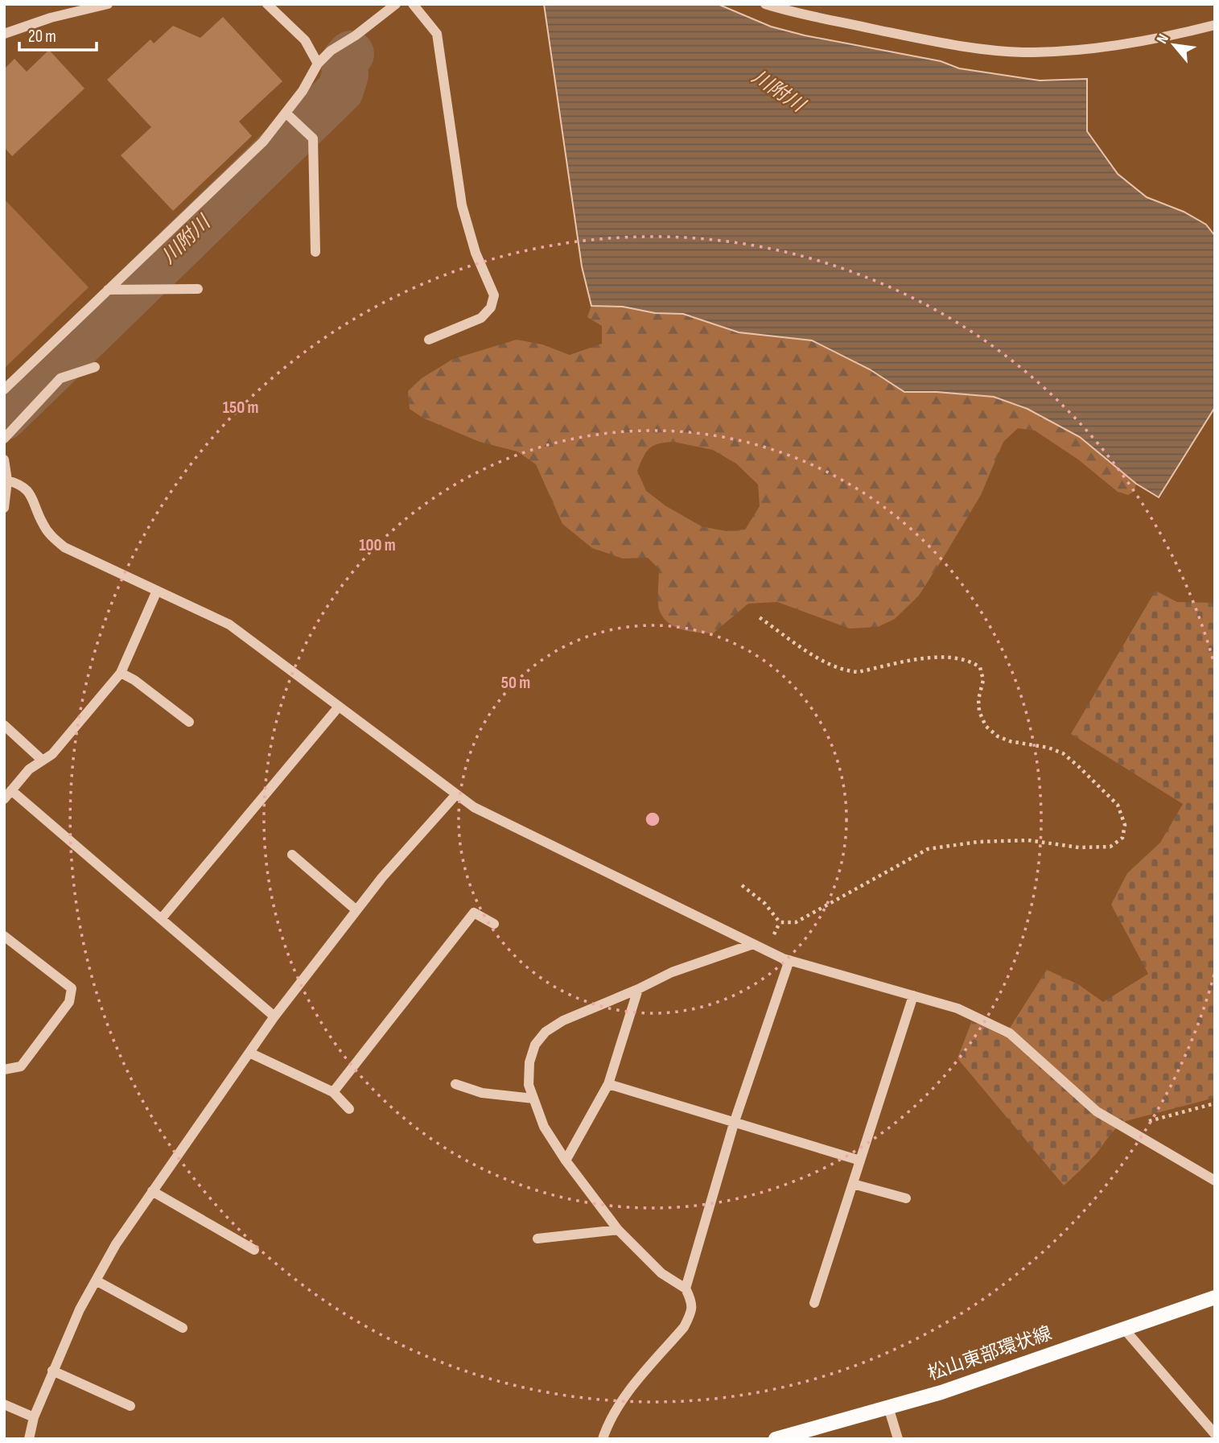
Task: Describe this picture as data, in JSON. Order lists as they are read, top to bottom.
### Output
{
  "streets": {
    "main road": ["松山東部環状線"]
  },
  "water": ["川附川"],
  "scale_bar": "20 m",
  "north": "top left",
  "rings": ["150 m", "100 m", "50 m"]
}
